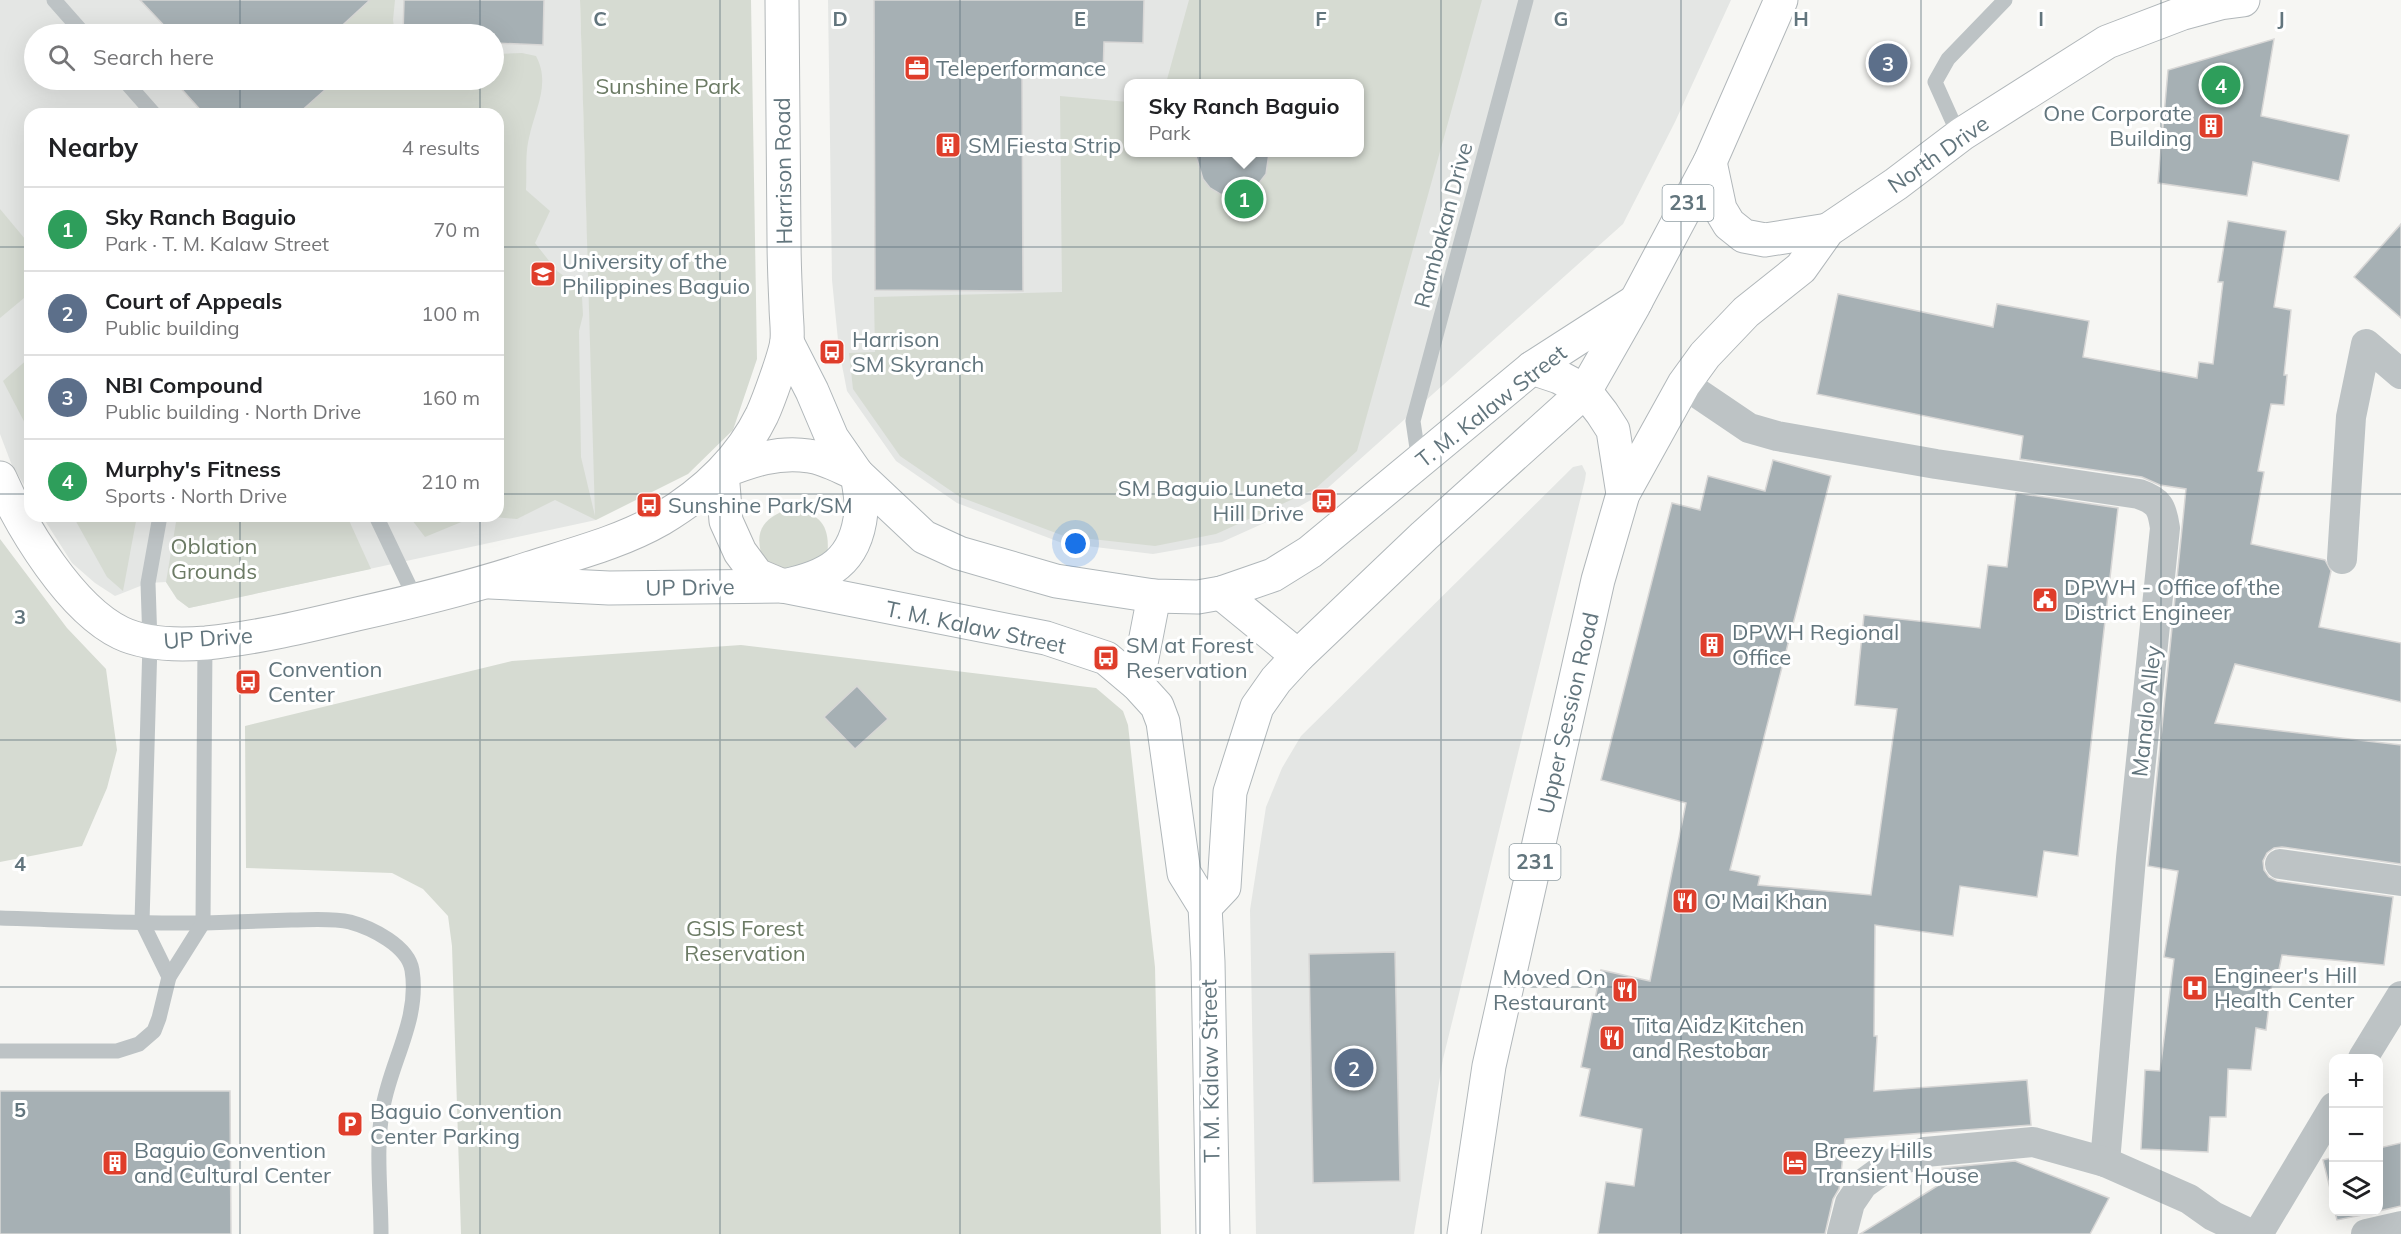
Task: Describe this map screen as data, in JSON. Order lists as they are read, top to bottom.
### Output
{
  "streets": {
    "main road": [
      "North Drive",
      "Harrison Road",
      "231",
      "T. M. Kalaw Street",
      "UP Drive",
      "Upper Session Road"
    ],
    "street": ["Manalo Alley"],
    "lane": ["Rambakan Drive"]
  },
  "crossings": [
    ["North Drive", "Manalo Alley"],
    ["North Drive", "Upper Session Road"],
    ["Harrison Road", "T. M. Kalaw Street"],
    ["Harrison Road", "UP Drive"],
    ["231", "T. M. Kalaw Street"],
    ["Rambakan Drive", "T. M. Kalaw Street"],
    ["T. M. Kalaw Street", "UP Drive"],
    ["Manalo Alley", "Upper Session Road"]
  ],
  "parks": ["Sunshine Park", "Oblation Grounds", "GSIS Forest Reservation"],
  "places": {
    "office": ["Teleperformance"],
    "building": [
      "One Corporate Building",
      "SM Fiesta Strip",
      "DPWH Regional Office",
      "Baguio Convention and Cultural Center"
    ],
    "school or university": ["University of the Philippines Baguio"],
    "bus stop": [
      "Harrison SM Skyranch",
      "SM Baguio Luneta Hill Drive",
      "Sunshine Park/SM",
      "SM at Forest Reservation",
      "Convention Center"
    ],
    "public building": ["DPWH - Office of the District Engineer"],
    "restaurant": ["O' Mai Khan", "Moved On Restaurant", "Tita Aidz Kitchen and Restobar"],
    "hospital": ["Engineer's Hill Health Center"],
    "parking": ["Baguio Convention Center Parking"],
    "hotel": ["Breezy Hills Transient House"]
  },
  "page": {
    "search": "Search here",
    "pins": [
      "3",
      "4",
      "1",
      "2"
    ],
    "popup": ["Sky Ranch Baguio", "Park"],
    "heading": ["Nearby", "4 results"],
    "list": [
      {
        "mark": "1",
        "name": "Sky Ranch Baguio",
        "note": "Park · T. M. Kalaw Street",
        "value": "70 m"
      },
      {
        "mark": "2",
        "name": "Court of Appeals",
        "note": "Public building",
        "value": "100 m"
      },
      {
        "mark": "3",
        "name": "NBI Compound",
        "note": "Public building · North Drive",
        "value": "160 m"
      },
      {
        "mark": "4",
        "name": "Murphy's Fitness",
        "note": "Sports · North Drive",
        "value": "210 m"
      }
    ],
    "map_buttons": ["+", "−"]
  },
  "grid": {
    "columns": [
      "C",
      "D",
      "E",
      "F",
      "G",
      "H",
      "I",
      "J"
    ],
    "rows": ["3", "4", "5"]
  }
}
